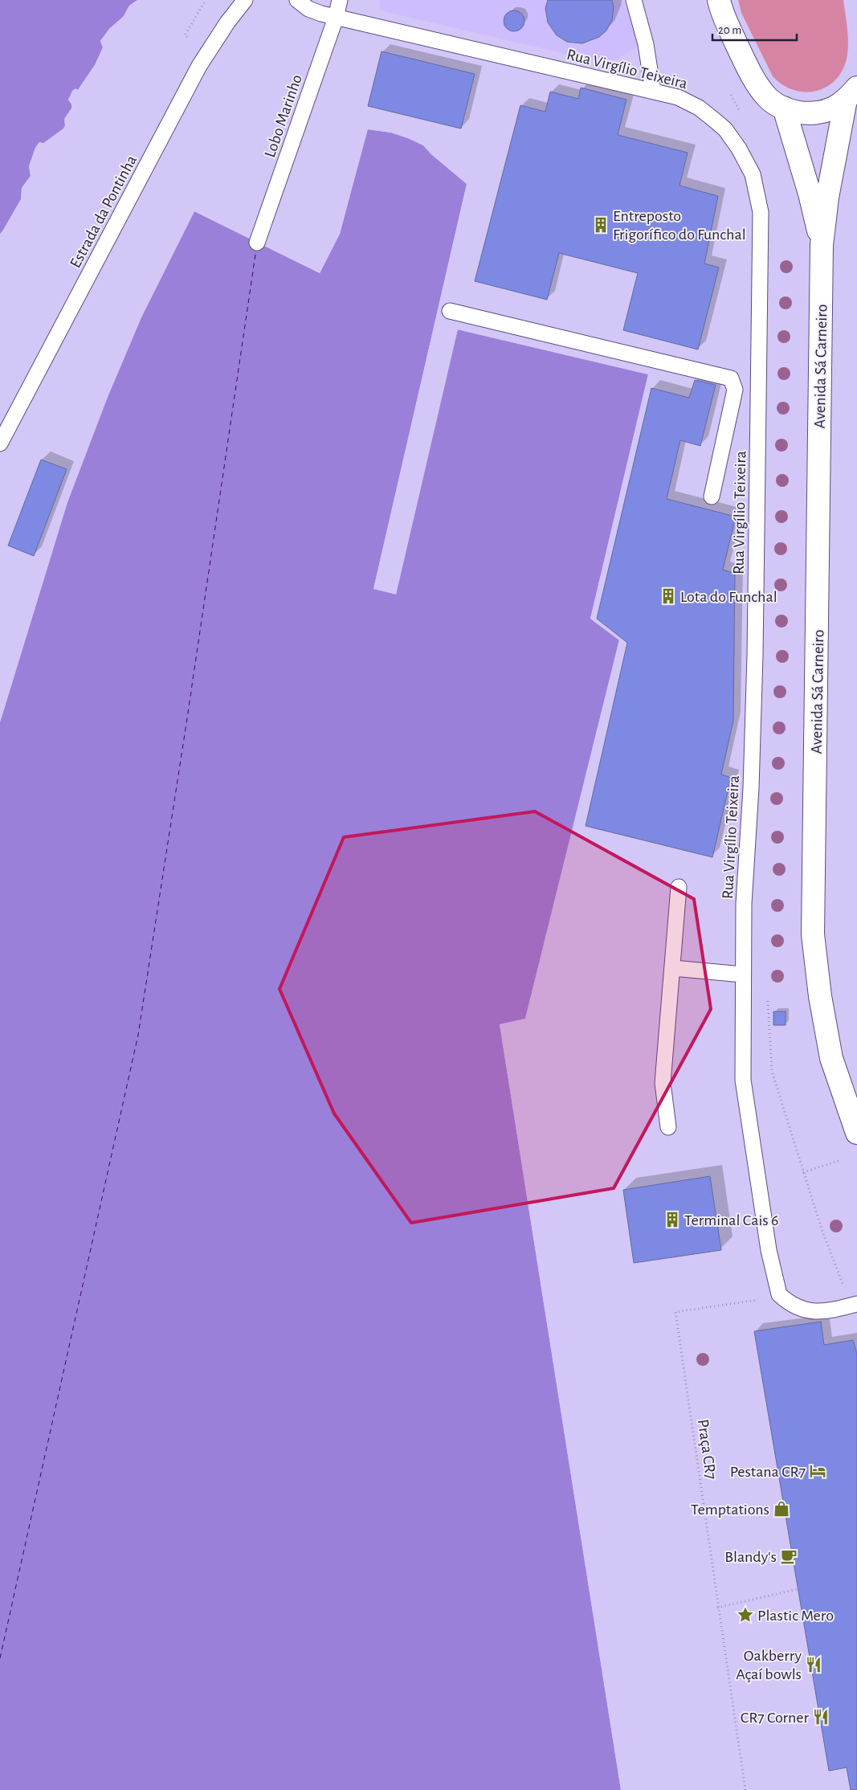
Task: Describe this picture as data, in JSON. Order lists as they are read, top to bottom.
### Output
{
  "streets": {
    "main road": ["Avenida Sá Carneiro"],
    "lane": ["Rua Virgílio Teixeira", "Lobo Marinho", "Estrada da Pontinha"],
    "path": ["Praça CR7"]
  },
  "crossings": [
    ["Rua Virgílio Teixeira", "Lobo Marinho"],
    ["Rua Virgílio Teixeira", "Praça CR7"]
  ],
  "places": {
    "building": ["Entreposto Frigorífico do Funchal", "Lota do Funchal", "Terminal Cais 6"],
    "hotel": ["Pestana CR7"],
    "shop": ["Temptations"],
    "cafe": ["Blandy‘s"],
    "place": ["Plastic Mero"],
    "restaurant": ["Oakberry Açaí bowls", "CR7 Corner"]
  },
  "scale_bar": "20 m"
}
